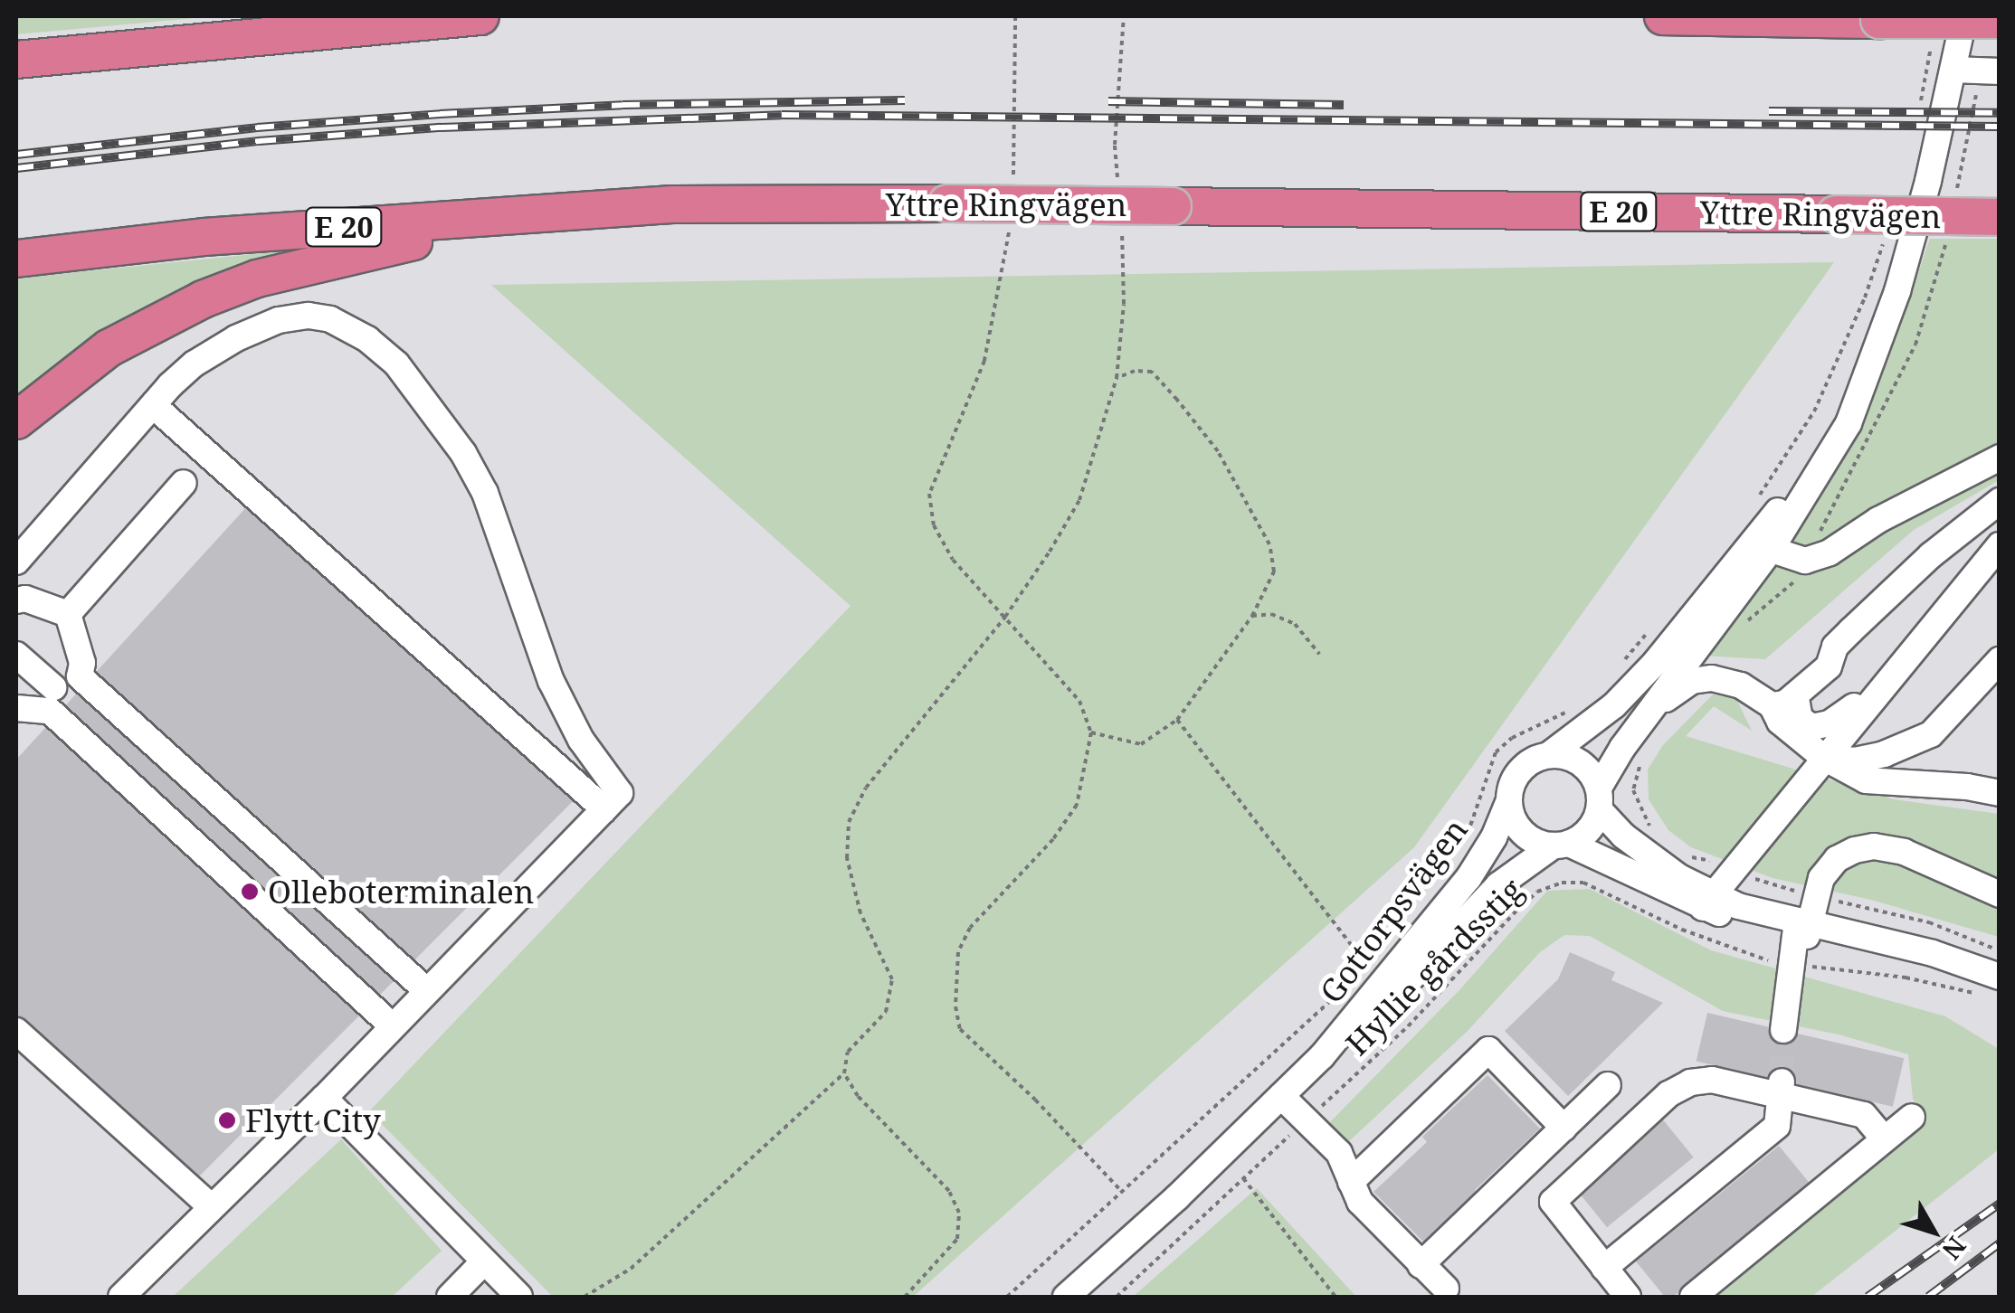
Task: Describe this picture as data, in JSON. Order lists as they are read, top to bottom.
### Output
{
  "streets": {
    "highway": ["Yttre Ringvägen", "E 20"],
    "street": ["Gottorpsvägen"],
    "path": ["Hyllie gårdsstig"]
  },
  "places": ["Olleboterminalen", "Flytt City"],
  "north": "bottom right"
}
